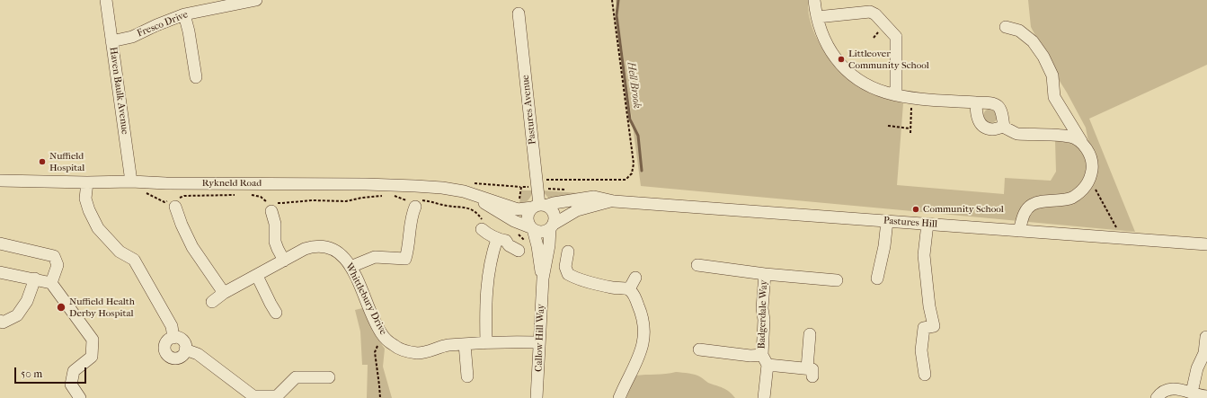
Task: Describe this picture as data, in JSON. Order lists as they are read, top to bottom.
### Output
{
  "streets": {
    "street": [
      "Fresco Drive",
      "Haven Baulk Avenue",
      "Pastures Avenue",
      "Rykneld Road",
      "Pastures Hill",
      "Whittlebury Drive",
      "Badgerdale Way",
      "Callow Hill Way"
    ]
  },
  "crossings": [
    ["Fresco Drive", "Haven Baulk Avenue"],
    ["Haven Baulk Avenue", "Rykneld Road"],
    ["Pastures Avenue", "Rykneld Road"],
    ["Pastures Avenue", "Pastures Hill"],
    ["Pastures Avenue", "Callow Hill Way"],
    ["Rykneld Road", "Pastures Hill"],
    ["Rykneld Road", "Callow Hill Way"],
    ["Pastures Hill", "Callow Hill Way"],
    ["Whittlebury Drive", "Callow Hill Way"]
  ],
  "water": ["Hell Brook"],
  "places": [
    "Littleover Community School",
    "Nuffield Hospital",
    "Community School",
    "Nuffield Health Derby Hospital"
  ],
  "scale_bar": "50 m"
}
